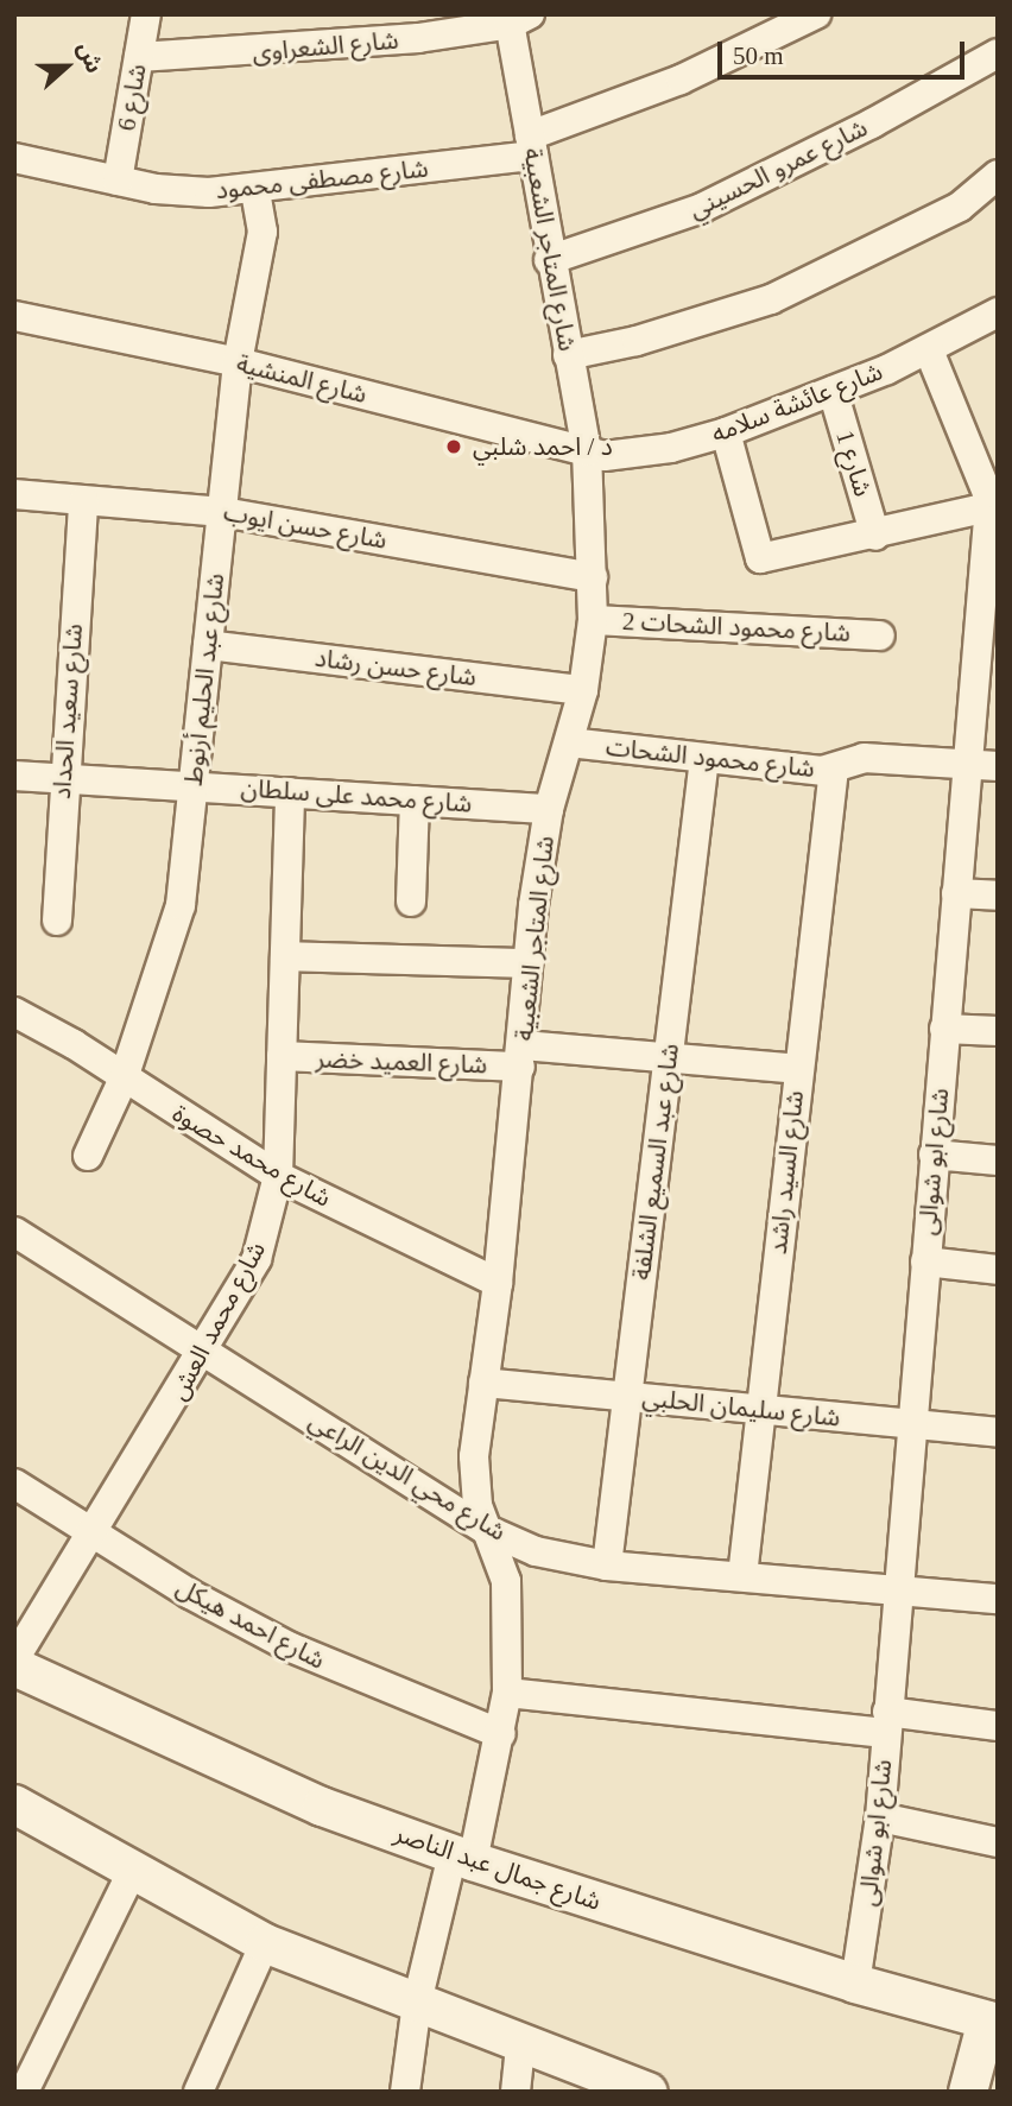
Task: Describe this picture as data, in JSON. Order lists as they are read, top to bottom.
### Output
{
  "streets": {
    "street": [
      "شارع الشعراوى",
      "شارع 6",
      "شارع عمرو الحسيني",
      "شارع مصطفى محمود",
      "شارع المتاجر الشعبية",
      "شارع المنشية",
      "شارع عائشة سلامه",
      "شارع 1",
      "شارع حسن ايوب",
      "شارع محمود الشحات 2",
      "شارع حسن رشاد",
      "شارع عبد الحليم أرنوط",
      "شارع سعيد الحداد",
      "شارع محمود الشحات",
      "شارع محمد على سلطان",
      "شارع العميد خضر",
      "شارع محمد حصوة",
      "شارع عبد السميع الشلفة",
      "شارع ابو شوالى",
      "شارع السيد راشد",
      "شارع محمد العش",
      "شارع سليمان الحلبي",
      "شارع محي الدين الراعي",
      "شارع احمد هيكل",
      "شارع جمال عبد الناصر"
    ]
  },
  "crossings": [
    ["شارع الشعراوى", "شارع 6"],
    ["شارع الشعراوى", "شارع المتاجر الشعبية"],
    ["شارع 6", "شارع مصطفى محمود"],
    ["شارع عمرو الحسيني", "شارع المتاجر الشعبية"],
    ["شارع مصطفى محمود", "شارع المتاجر الشعبية"],
    ["شارع مصطفى محمود", "شارع عبد الحليم أرنوط"],
    ["شارع المتاجر الشعبية", "شارع المنشية"],
    ["شارع المتاجر الشعبية", "شارع عائشة سلامه"],
    ["شارع المتاجر الشعبية", "شارع حسن ايوب"],
    ["شارع المتاجر الشعبية", "شارع محمود الشحات 2"],
    ["شارع المتاجر الشعبية", "شارع حسن رشاد"],
    ["شارع المتاجر الشعبية", "شارع محمود الشحات"],
    ["شارع المتاجر الشعبية", "شارع محمد على سلطان"],
    ["شارع المتاجر الشعبية", "شارع العميد خضر"],
    ["شارع المتاجر الشعبية", "شارع محمد حصوة"],
    ["شارع المتاجر الشعبية", "شارع سليمان الحلبي"],
    ["شارع المتاجر الشعبية", "شارع محي الدين الراعي"],
    ["شارع المتاجر الشعبية", "شارع احمد هيكل"],
    ["شارع المتاجر الشعبية", "شارع جمال عبد الناصر"],
    ["شارع المنشية", "شارع عائشة سلامه"],
    ["شارع المنشية", "شارع عبد الحليم أرنوط"],
    ["شارع عائشة سلامه", "شارع 1"],
    ["شارع عائشة سلامه", "شارع ابو شوالى"],
    ["شارع حسن ايوب", "شارع عبد الحليم أرنوط"],
    ["شارع حسن ايوب", "شارع سعيد الحداد"],
    ["شارع حسن رشاد", "شارع عبد الحليم أرنوط"],
    ["شارع عبد الحليم أرنوط", "شارع محمد على سلطان"],
    ["شارع عبد الحليم أرنوط", "شارع محمد حصوة"],
    ["شارع سعيد الحداد", "شارع محمد على سلطان"],
    ["شارع محمود الشحات", "شارع عبد السميع الشلفة"],
    ["شارع محمود الشحات", "شارع ابو شوالى"],
    ["شارع محمود الشحات", "شارع السيد راشد"],
    ["شارع محمد على سلطان", "شارع محمد العش"],
    ["شارع العميد خضر", "شارع عبد السميع الشلفة"],
    ["شارع العميد خضر", "شارع السيد راشد"],
    ["شارع العميد خضر", "شارع محمد العش"],
    ["شارع محمد حصوة", "شارع محمد العش"],
    ["شارع عبد السميع الشلفة", "شارع سليمان الحلبي"],
    ["شارع عبد السميع الشلفة", "شارع محي الدين الراعي"],
    ["شارع ابو شوالى", "شارع سليمان الحلبي"],
    ["شارع ابو شوالى", "شارع محي الدين الراعي"],
    ["شارع ابو شوالى", "شارع جمال عبد الناصر"],
    ["شارع السيد راشد", "شارع سليمان الحلبي"],
    ["شارع السيد راشد", "شارع محي الدين الراعي"],
    ["شارع محمد العش", "شارع محي الدين الراعي"],
    ["شارع محمد العش", "شارع احمد هيكل"]
  ],
  "places": ["د / احمد شلبي"],
  "scale_bar": "50 m",
  "north": "right"
}
